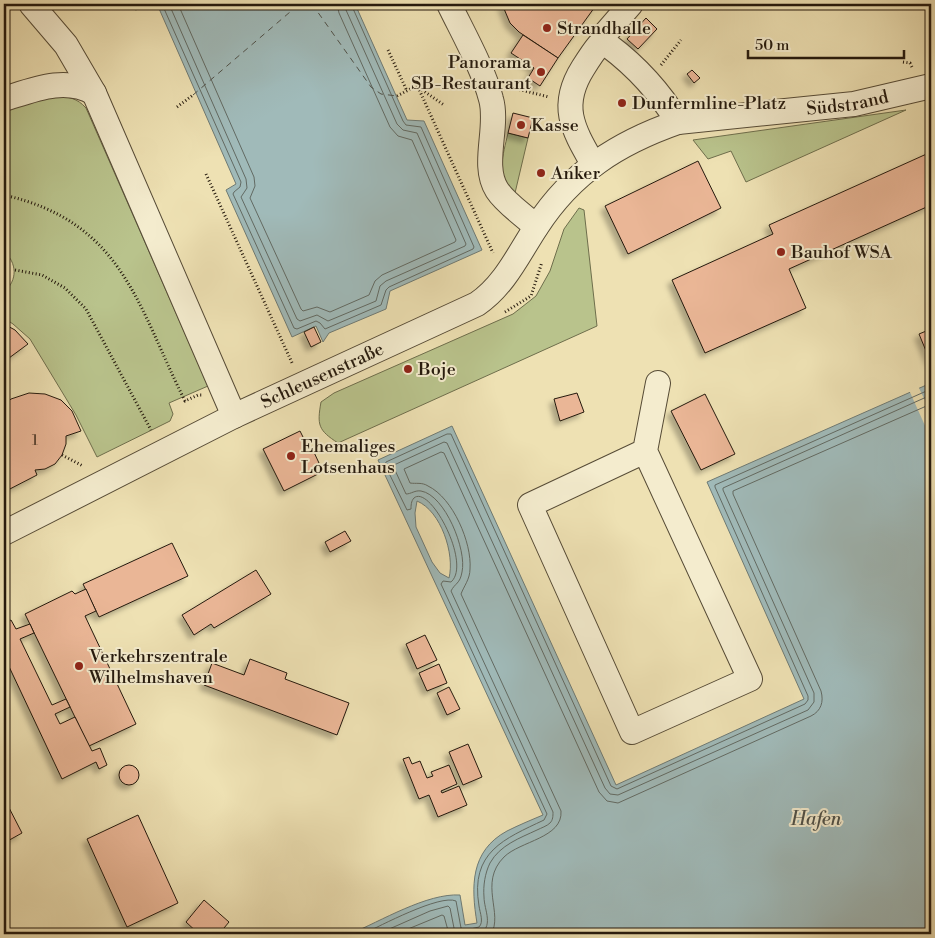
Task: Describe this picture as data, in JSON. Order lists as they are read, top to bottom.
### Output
{
  "streets": {
    "street": ["Südstrand", "Schleusenstraße"]
  },
  "crossings": [
    ["Südstrand", "Schleusenstraße"]
  ],
  "water": ["Hafen"],
  "places": [
    "Strandhalle",
    "Panorama SB-Restaurant",
    "Dunfermline-Platz",
    "Kasse",
    "Anker",
    "Bauhof WSA",
    "Boje",
    "Ehemaliges Lotsenhaus",
    "Verkehrszentrale Wilhelmshaven"
  ],
  "house_numbers": ["1"],
  "scale_bar": "50 m"
}
